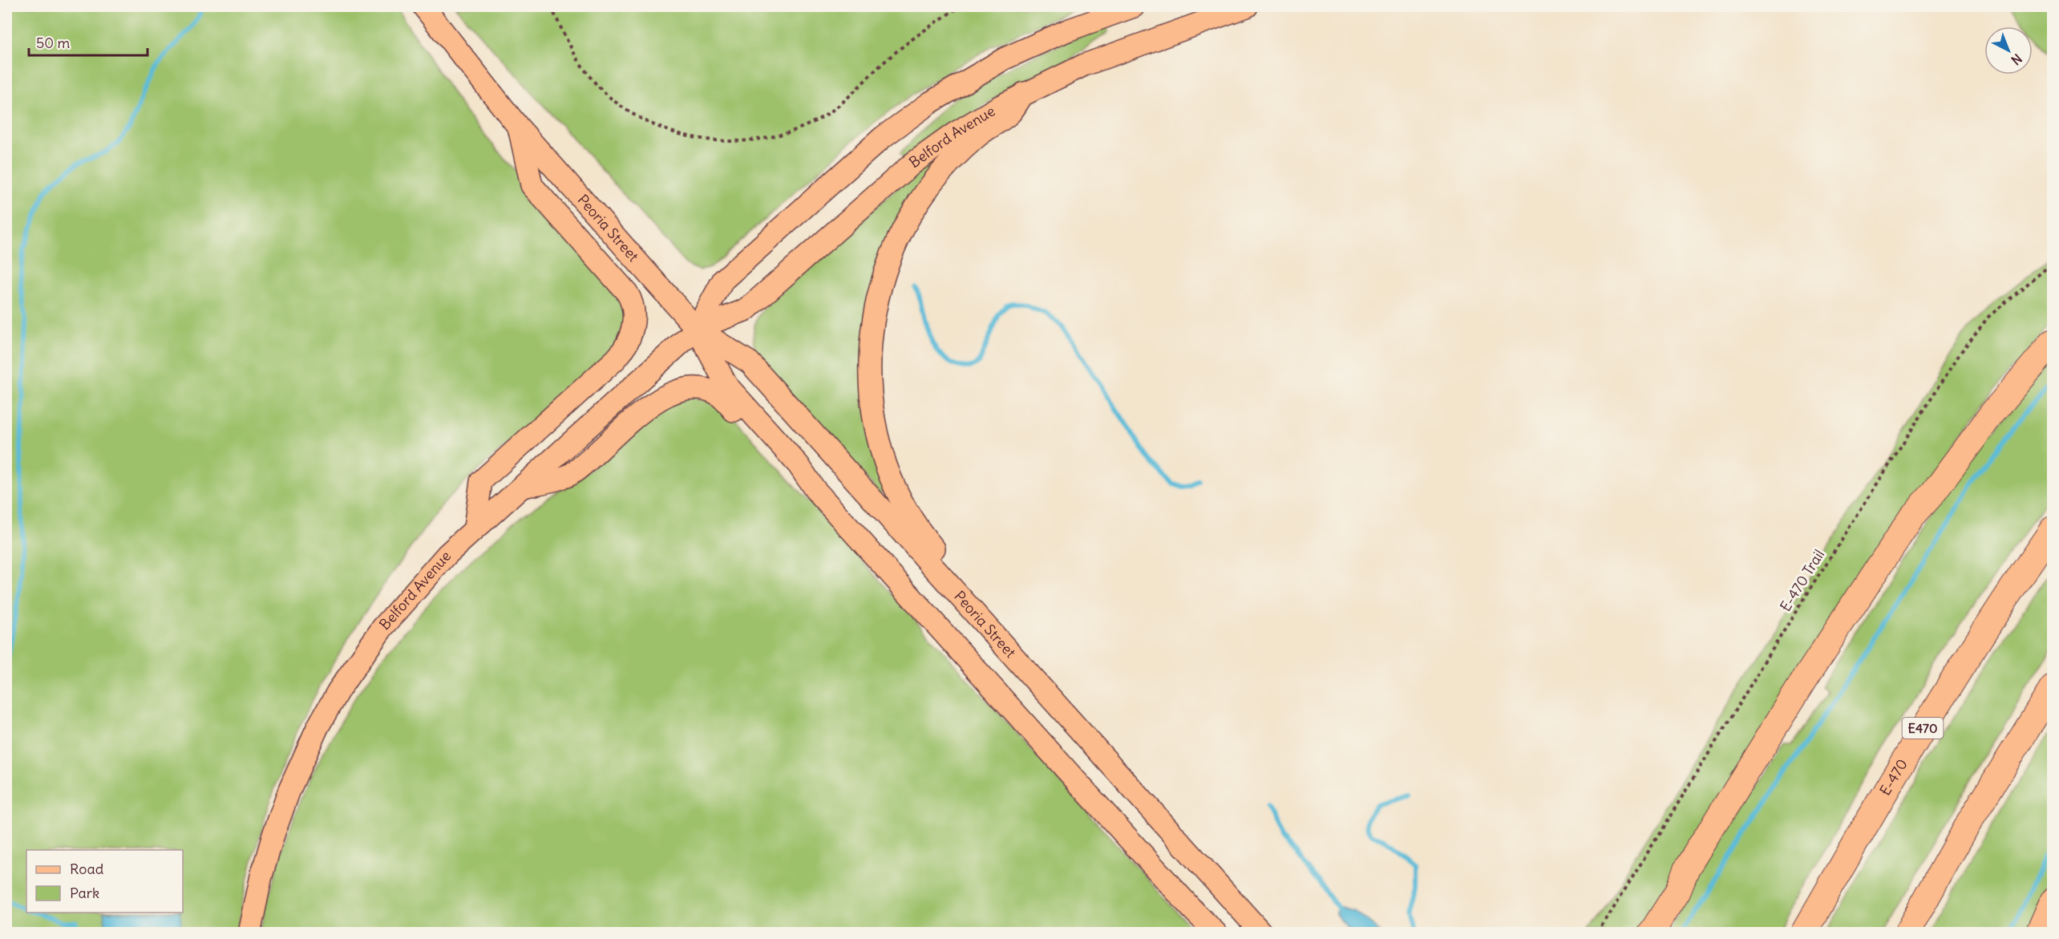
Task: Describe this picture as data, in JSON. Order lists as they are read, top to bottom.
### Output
{
  "streets": {
    "highway": ["E470", "E-470"],
    "main road": ["Belford Avenue", "Peoria Street"],
    "path": ["E-470 Trail"]
  },
  "crossings": [
    ["Belford Avenue", "Peoria Street"]
  ],
  "legend": ["Road", "Park"],
  "scale_bar": "50 m",
  "north": "bottom right"
}
